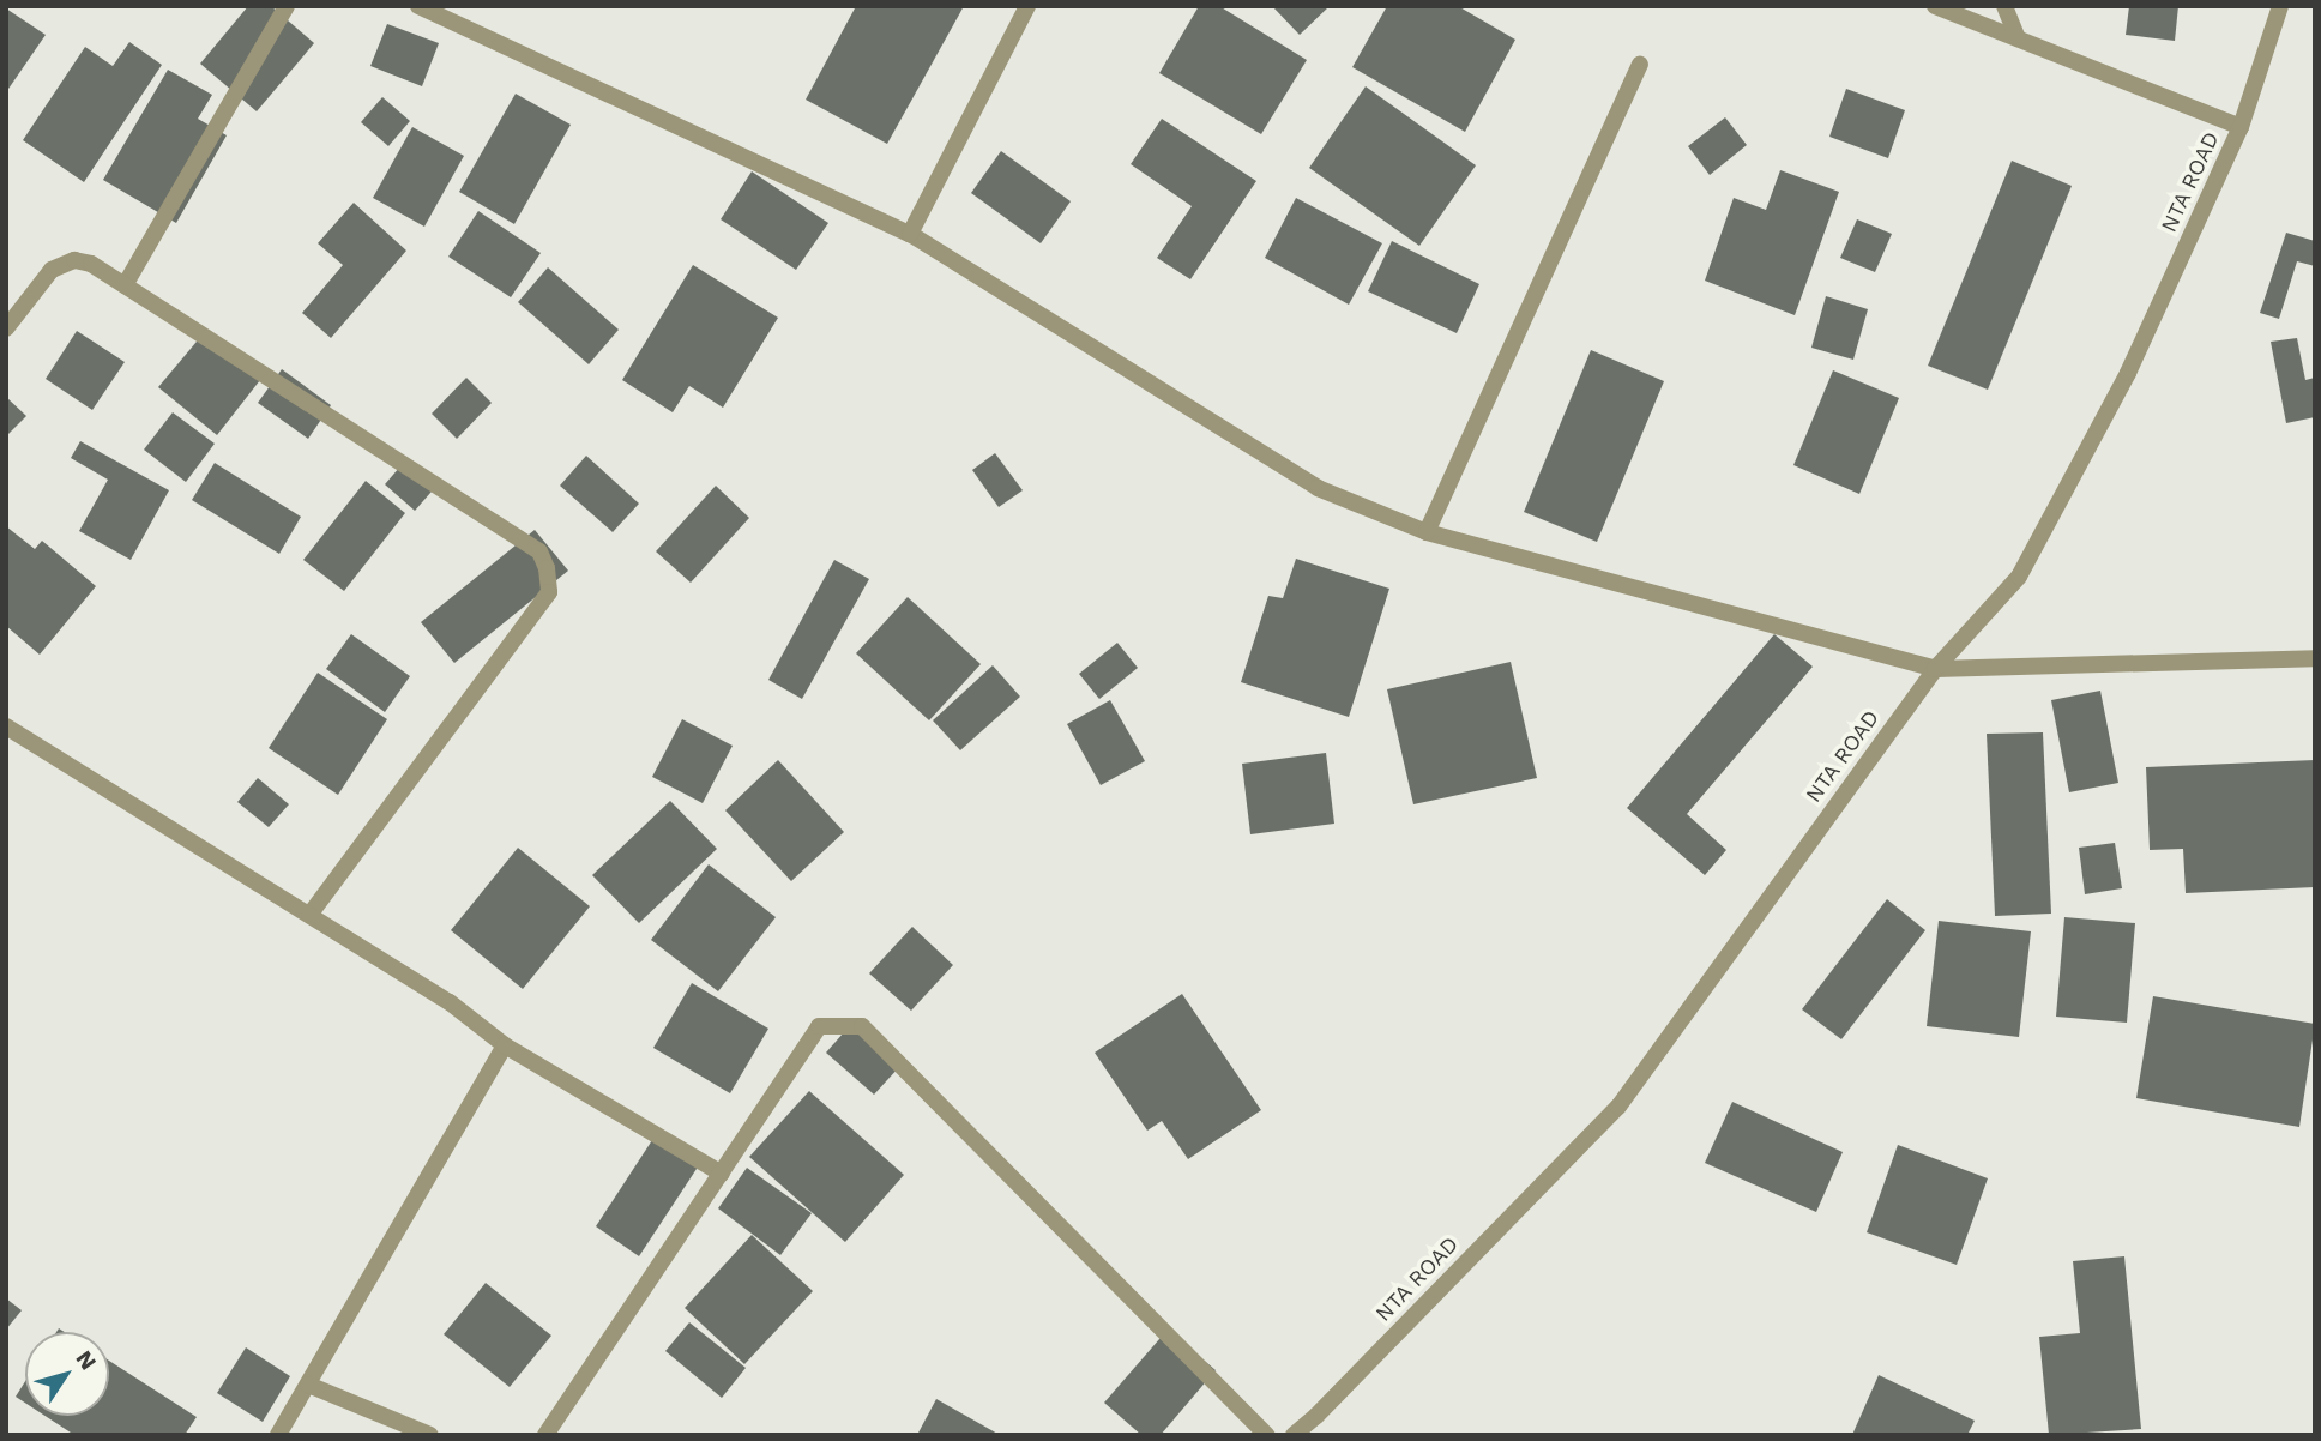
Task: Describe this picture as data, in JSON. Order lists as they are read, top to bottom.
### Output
{
  "streets": {
    "street": ["NTA ROAD"]
  },
  "north": "top right"
}
